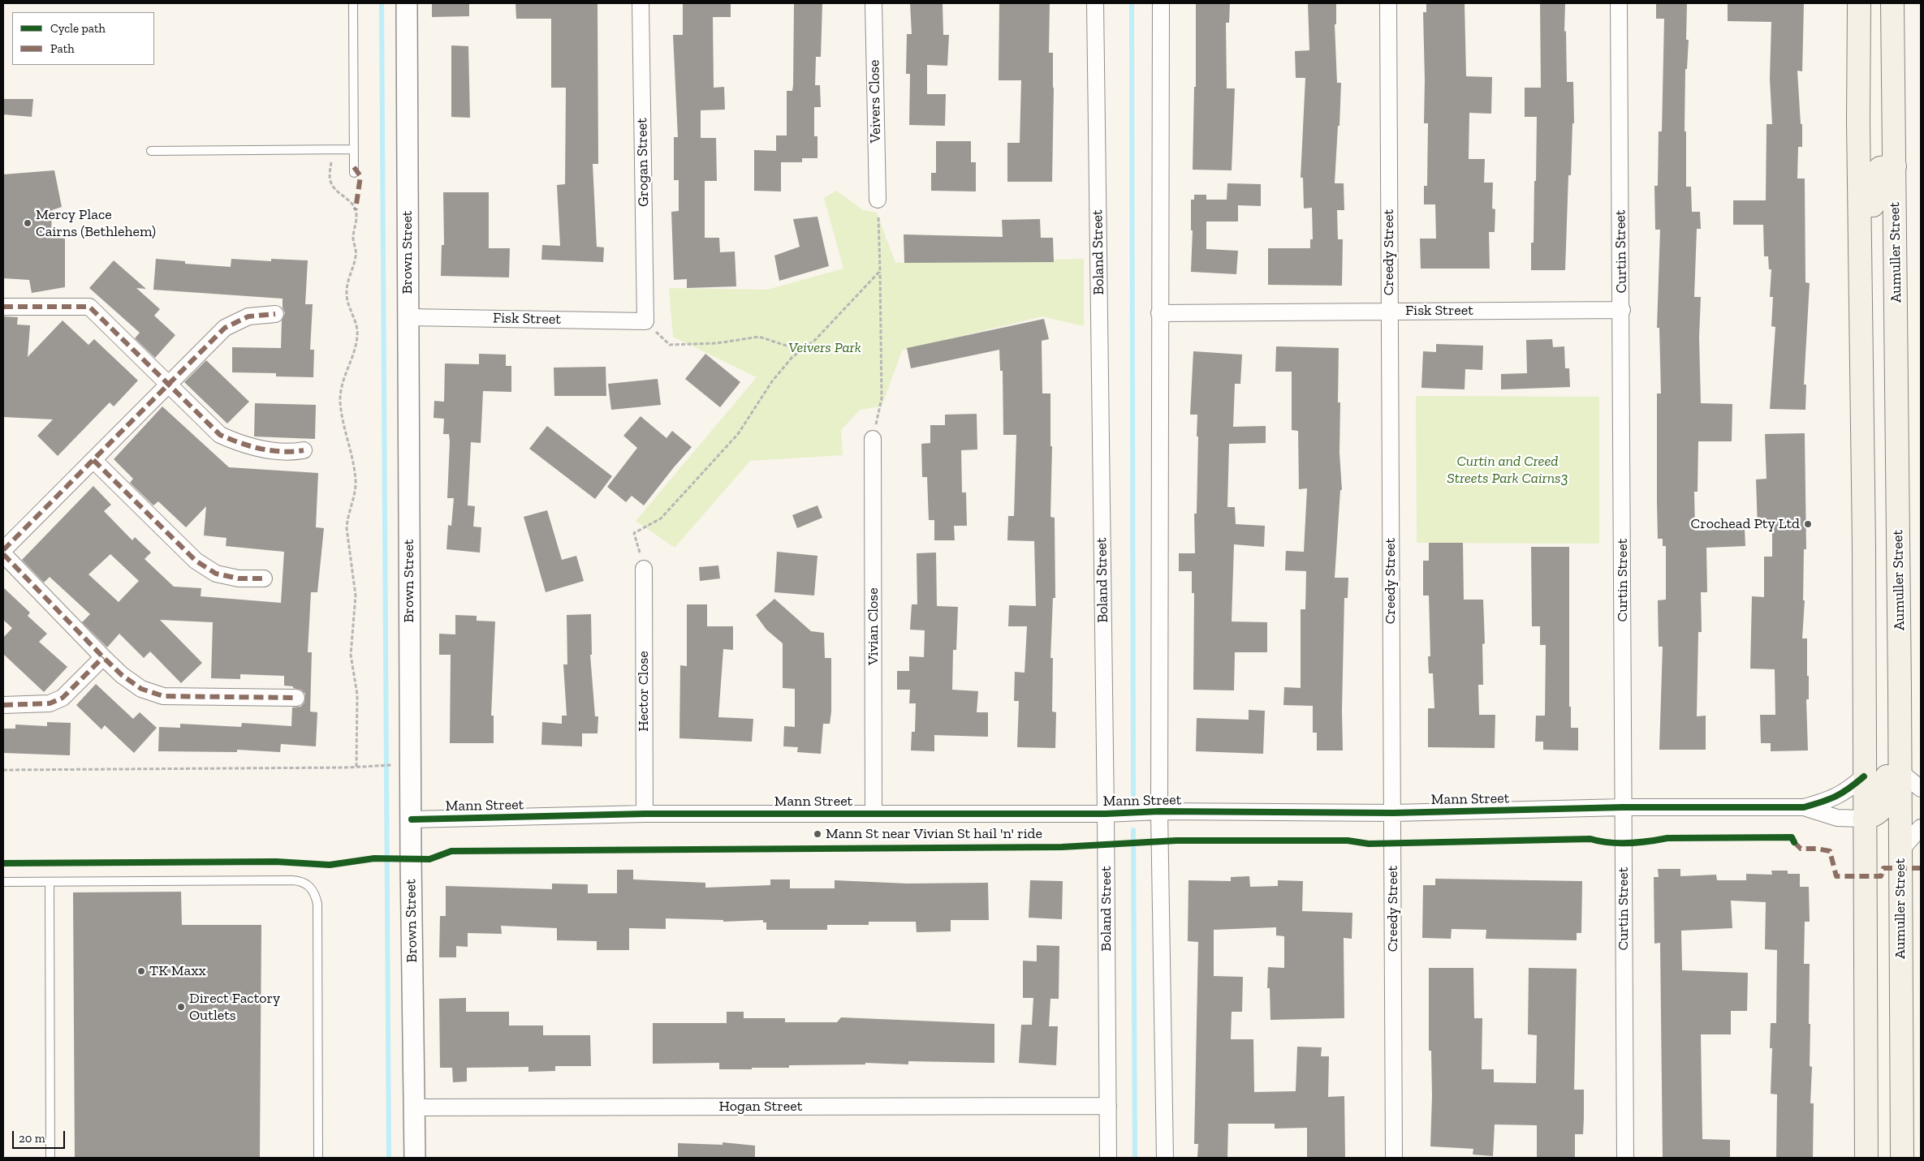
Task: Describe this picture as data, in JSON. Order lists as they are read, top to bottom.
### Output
{
  "streets": {
    "main road": ["Aumuller Street"],
    "street": [
      "Veivers Close",
      "Grogan Street",
      "Curtin Street",
      "Brown Street",
      "Boland Street",
      "Creedy Street",
      "Fisk Street",
      "Vivian Close",
      "Hector Close",
      "Mann Street",
      "Hogan Street"
    ]
  },
  "crossings": [
    ["Grogan Street", "Fisk Street"],
    ["Curtin Street", "Fisk Street"],
    ["Curtin Street", "Mann Street"],
    ["Brown Street", "Fisk Street"],
    ["Brown Street", "Mann Street"],
    ["Brown Street", "Hogan Street"],
    ["Boland Street", "Mann Street"],
    ["Boland Street", "Hogan Street"],
    ["Creedy Street", "Fisk Street"],
    ["Creedy Street", "Mann Street"],
    ["Vivian Close", "Mann Street"],
    ["Hector Close", "Mann Street"]
  ],
  "parks": ["Veivers Park", "Curtin and Creed Streets Park Cairns3"],
  "places": [
    "Mercy Place Cairns (Bethlehem)",
    "Crochead Pty Ltd",
    "Mann St near Vivian St hail 'n' ride",
    "TK Maxx",
    "Direct Factory Outlets"
  ],
  "legend": ["Cycle path", "Path"],
  "scale_bar": "20 m"
}
